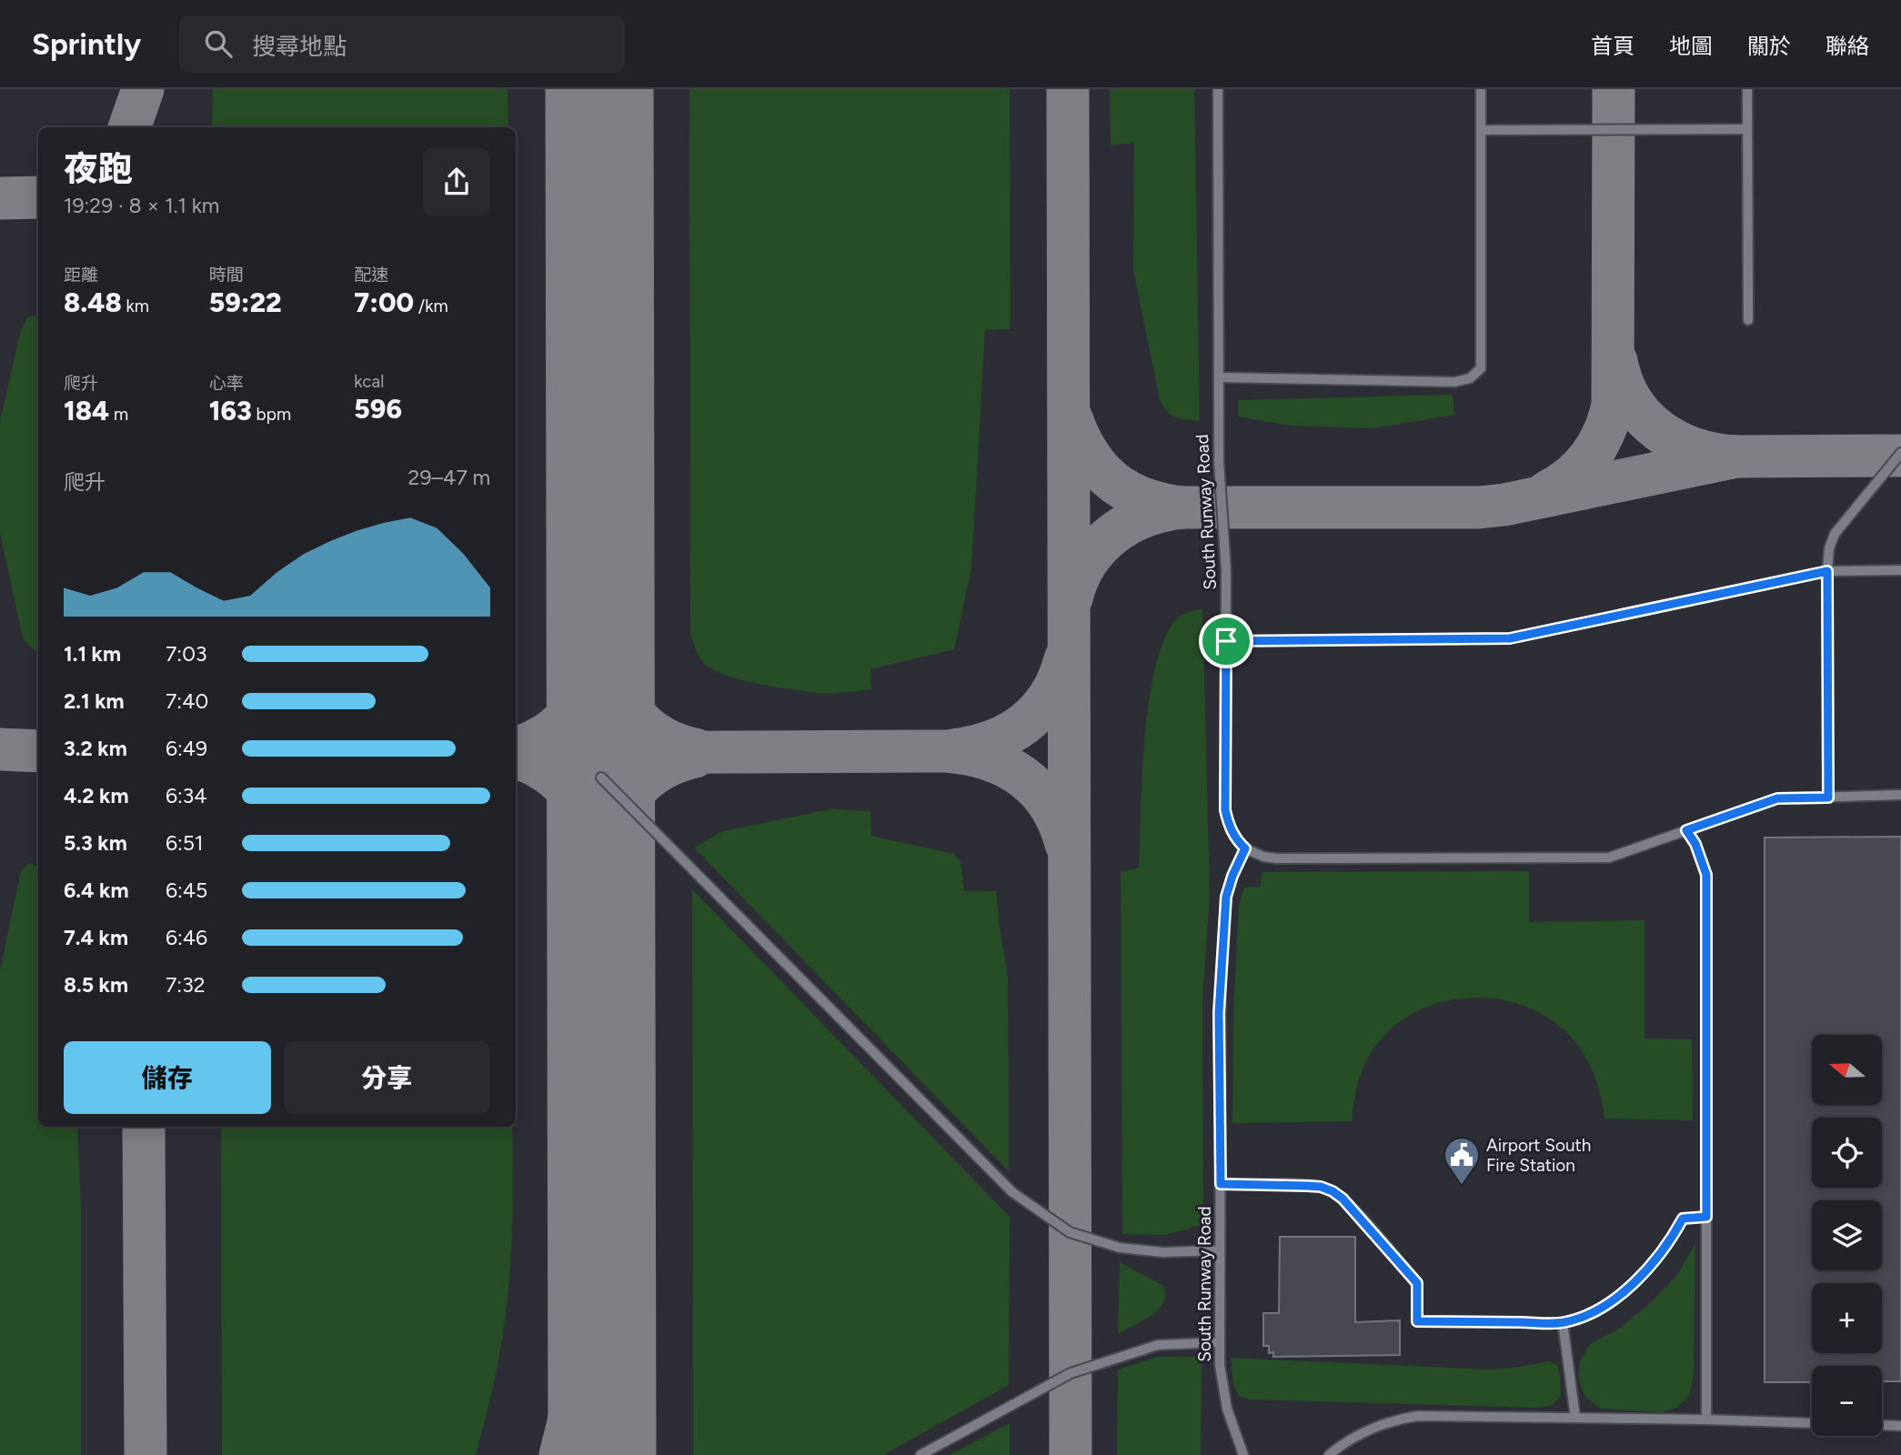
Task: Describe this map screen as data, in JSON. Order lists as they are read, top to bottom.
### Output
{
  "streets": {
    "lane": ["South Runway Road"]
  },
  "places": {
    "public building": ["Airport South Fire Station"]
  },
  "north": "left",
  "page": {
    "header": "Sprintly",
    "search": "搜尋地點",
    "nav": [
      "首頁",
      "地圖",
      "關於",
      "聯絡"
    ],
    "heading": ["夜跑", "19:29 · 8 × 1.1 km"],
    "stats": [
      ["距離", "8.48 km"],
      ["時間", "59:22"],
      ["配速", "7:00 /km"],
      ["爬升", "184 m"],
      ["心率", "163 bpm"],
      ["kcal", "596"]
    ],
    "chart": ["爬升", "29–47 m"],
    "list": [
      {
        "name": "1.1 km",
        "note": "7:03"
      },
      {
        "name": "2.1 km",
        "note": "7:40"
      },
      {
        "name": "3.2 km",
        "note": "6:49"
      },
      {
        "name": "4.2 km",
        "note": "6:34"
      },
      {
        "name": "5.3 km",
        "note": "6:51"
      },
      {
        "name": "6.4 km",
        "note": "6:45"
      },
      {
        "name": "7.4 km",
        "note": "6:46"
      },
      {
        "name": "8.5 km",
        "note": "7:32"
      }
    ],
    "buttons": ["儲存", "分享"],
    "map_buttons": ["+", "−"]
  }
}
